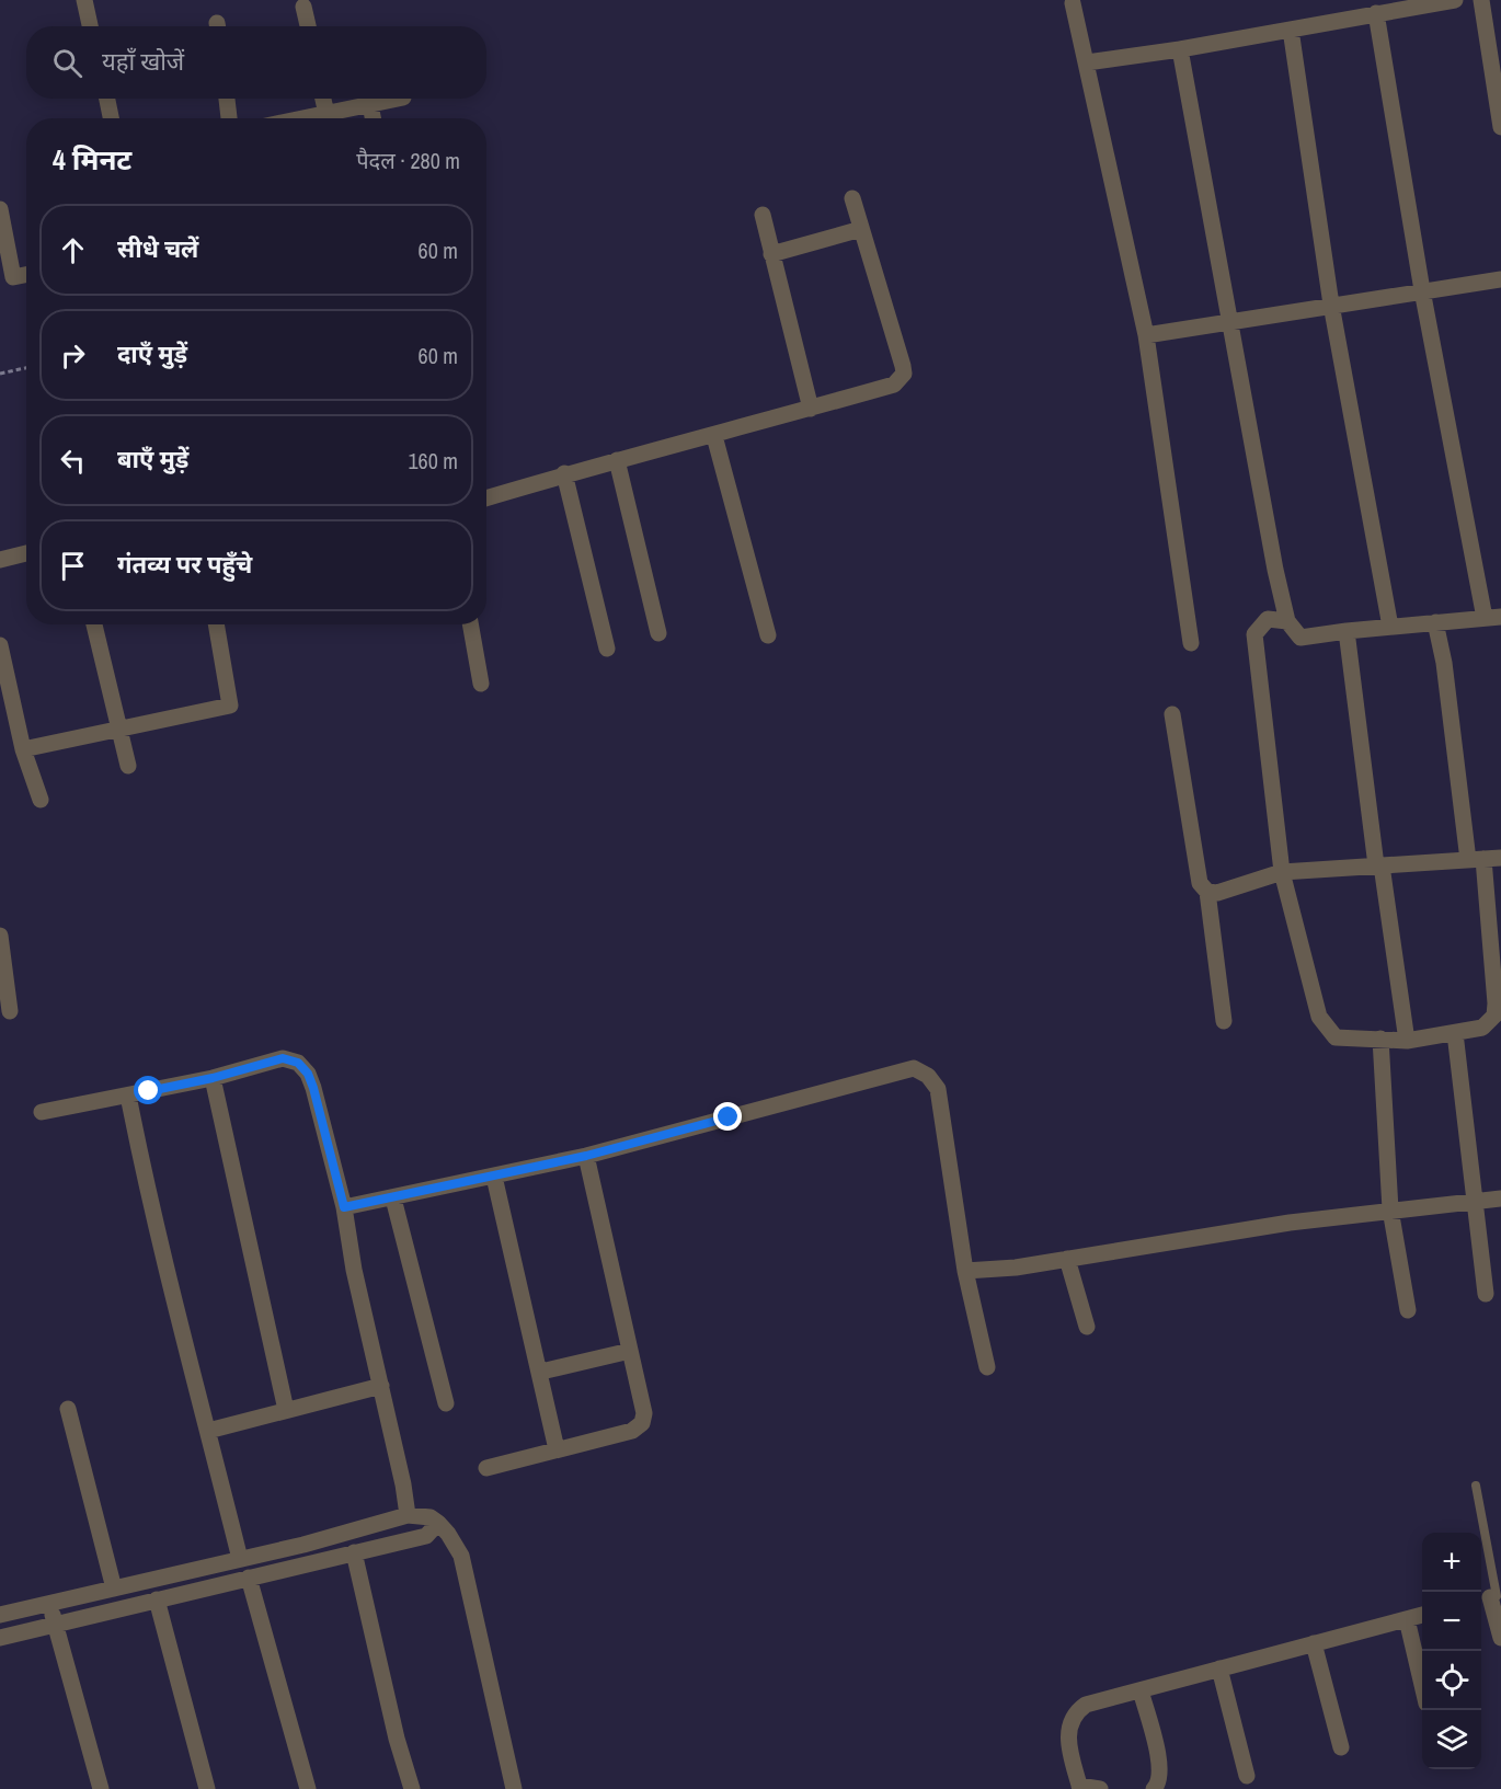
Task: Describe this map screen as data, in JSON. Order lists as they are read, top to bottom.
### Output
{
  "page": {
    "search": "यहाँ खोजें",
    "heading": ["4 मिनट", "पैदल · 280 m"],
    "list": [
      ["सीधे चलें", "60 m"],
      ["दाएँ मुड़ें", "60 m"],
      ["बाएँ मुड़ें", "160 m"],
      "गंतव्य पर पहुँचे"
    ],
    "map_buttons": ["+", "−"]
  }
}
